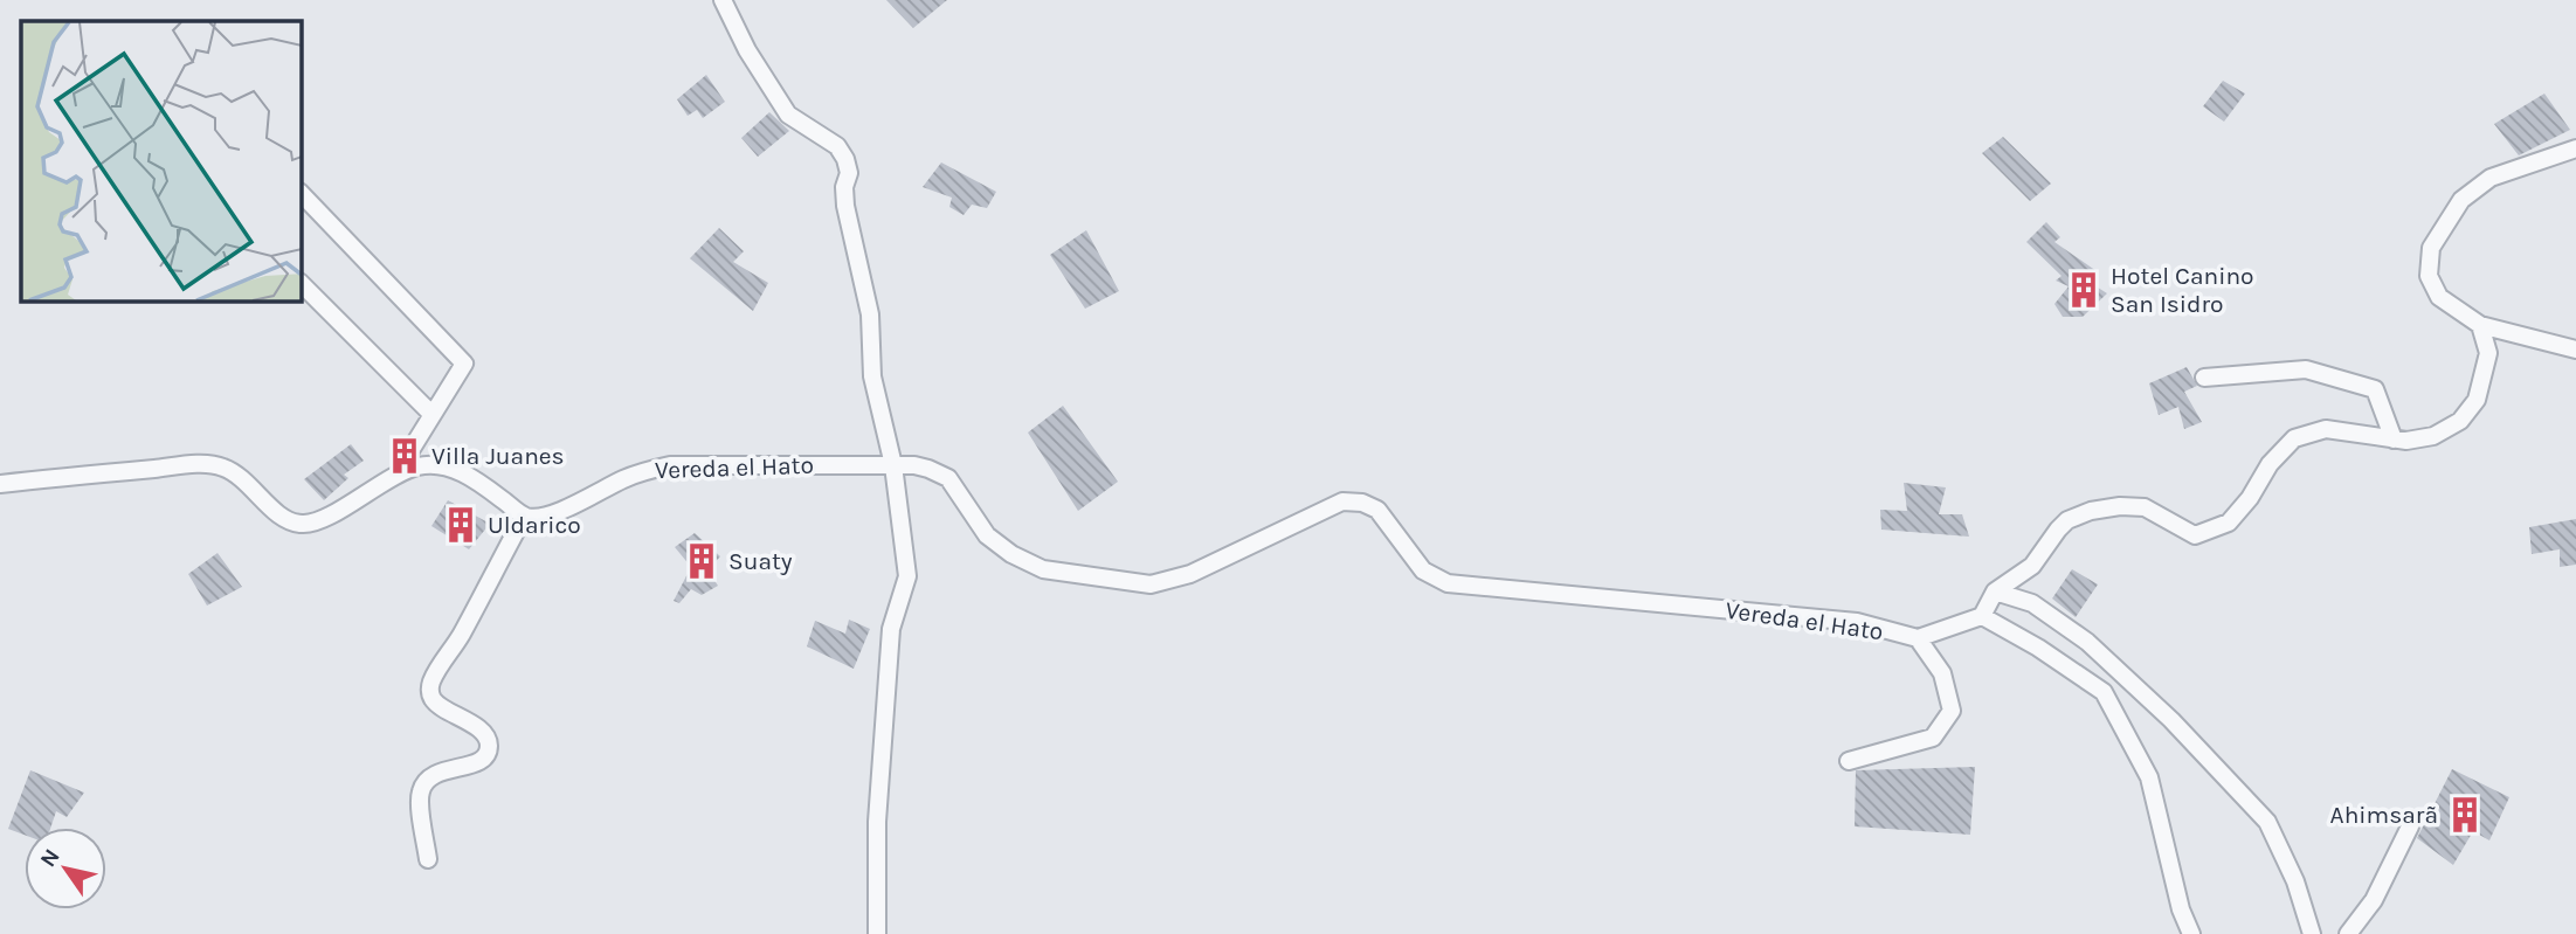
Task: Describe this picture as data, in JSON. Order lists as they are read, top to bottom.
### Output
{
  "streets": {
    "street": ["Vereda el Hato"]
  },
  "places": {
    "building": [
      "Hotel Canino San Isidro",
      "Villa Juanes",
      "Uldarico",
      "Suaty",
      "Ahimsarã"
    ]
  },
  "north": "top left"
}
